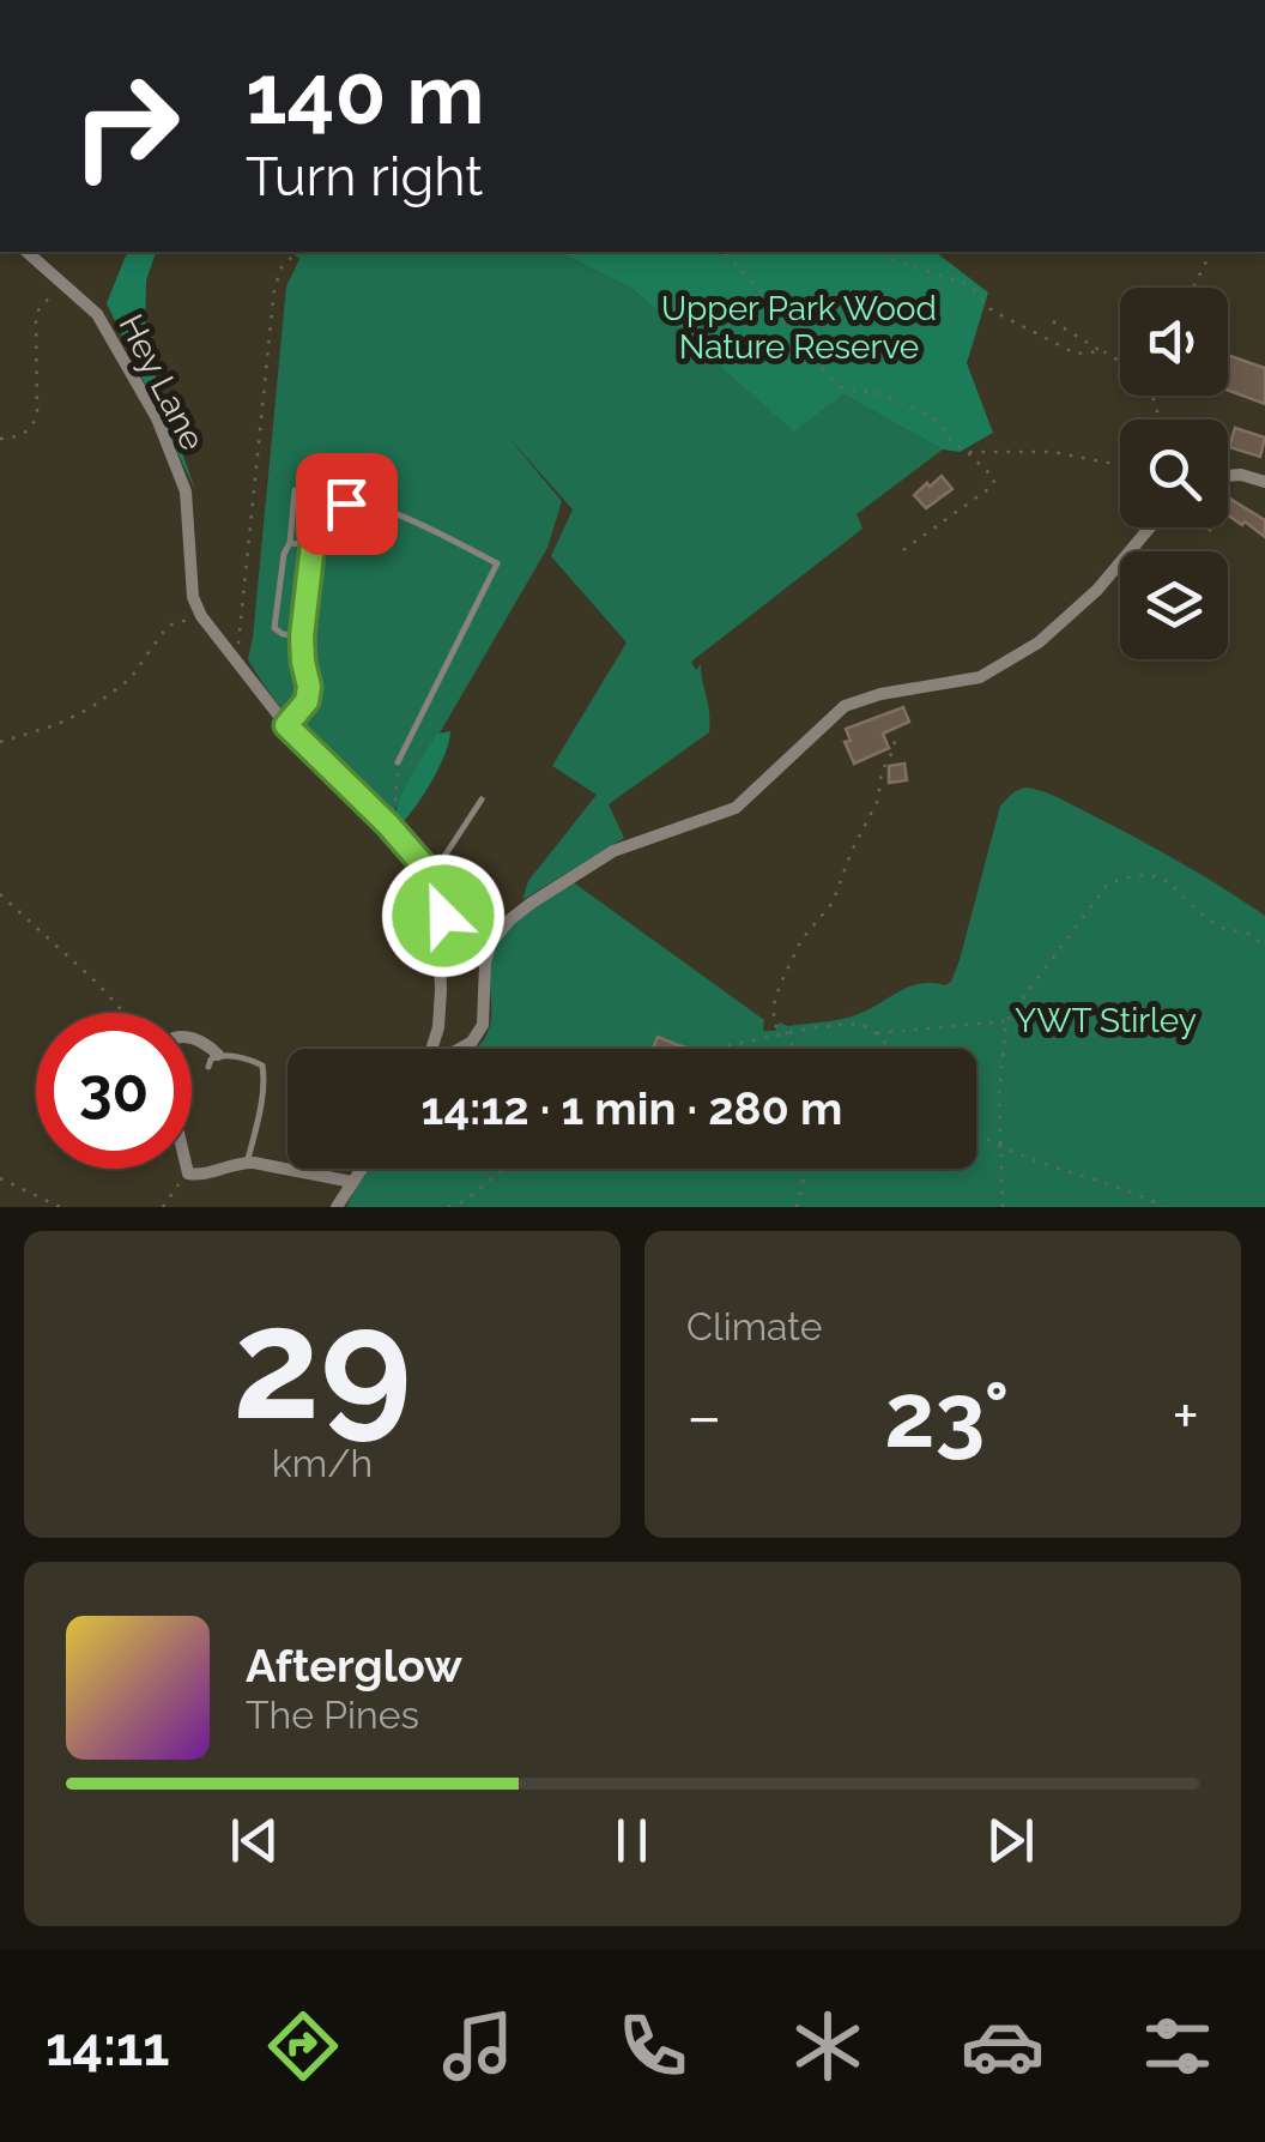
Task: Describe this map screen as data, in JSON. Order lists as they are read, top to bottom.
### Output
{
  "streets": {
    "street": ["Hey Lane"]
  },
  "parks": ["Upper Park Wood Nature Reserve", "YWT Stirley"],
  "page": {
    "turn": ["140 m", "Turn right"],
    "limit": "30",
    "trip": "14:12 · 1 min · 280 m",
    "tile": [
      ["29", "km/h"],
      "Climate"
    ],
    "heat": ["−", "23°", "+"],
    "song": ["Afterglow", "The Pines"],
    "tabs": "14:11"
  }
}
